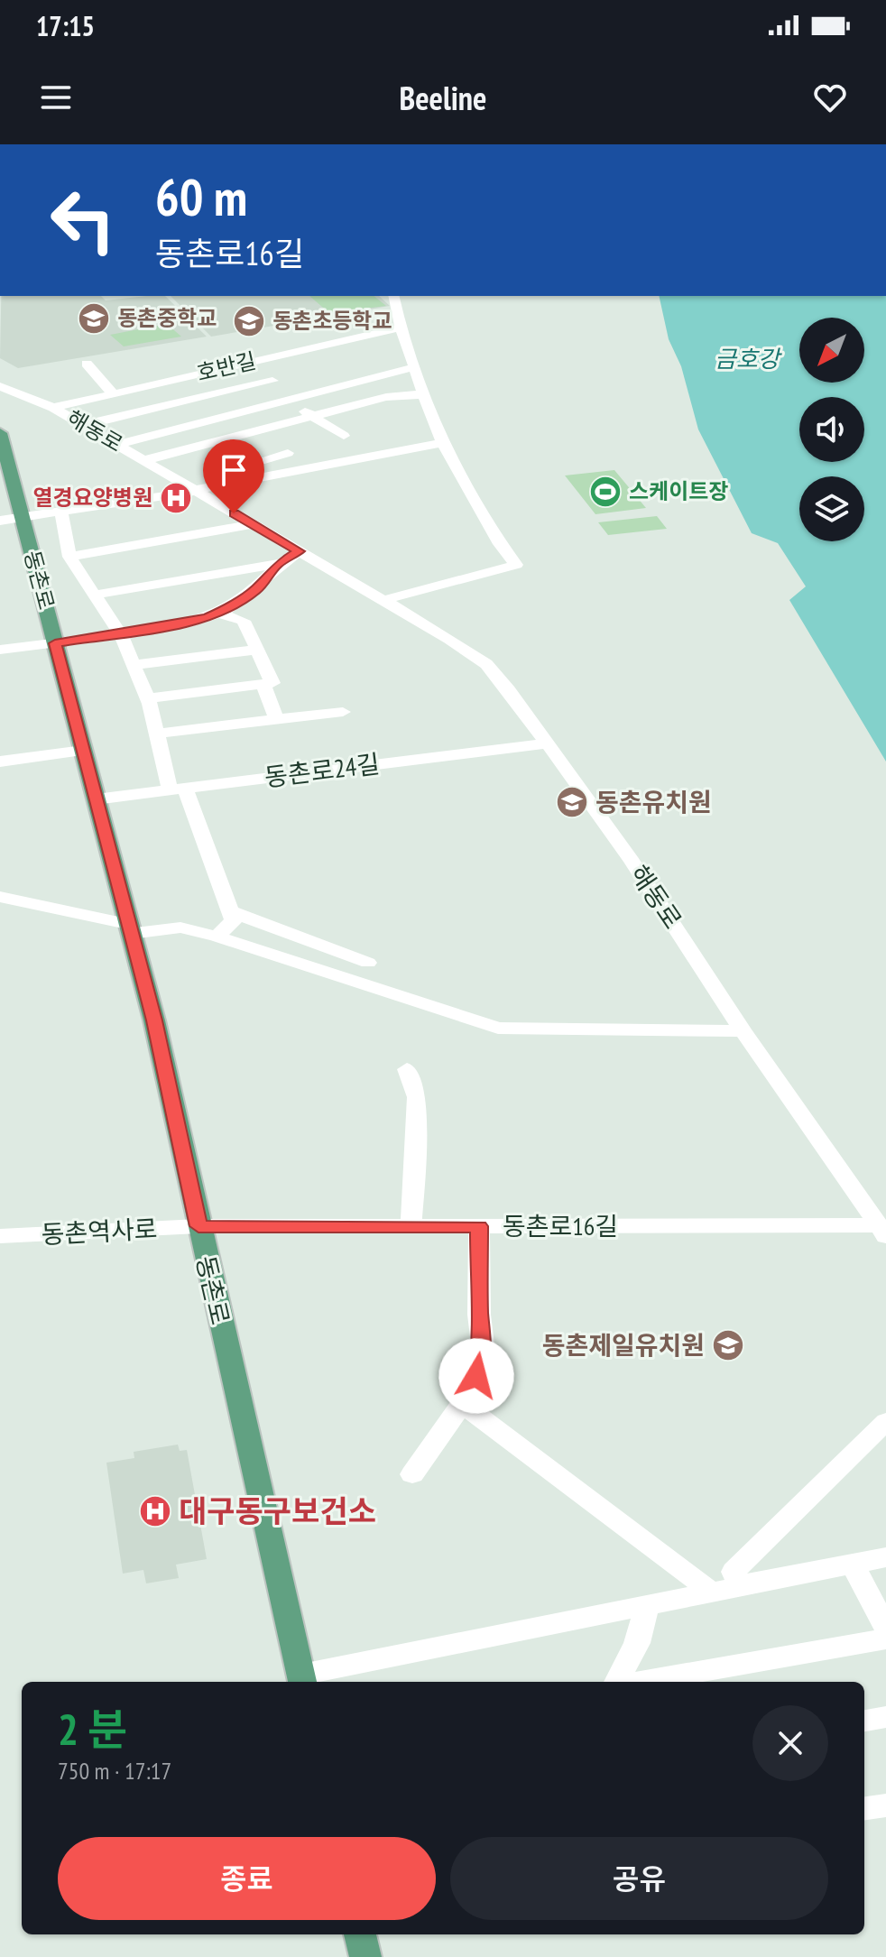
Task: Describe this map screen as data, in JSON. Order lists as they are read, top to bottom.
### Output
{
  "streets": {
    "main road": ["동촌로"],
    "street": [
      "호반길",
      "해동로",
      "동촌로24길",
      "동촌로16길",
      "동촌역사로"
    ]
  },
  "crossings": [
    ["호반길", "해동로"],
    ["해동로", "동촌로"],
    ["해동로", "동촌로24길"],
    ["해동로", "동촌로16길"],
    ["동촌로", "동촌로24길"],
    ["동촌로", "동촌로16길"],
    ["동촌로", "동촌역사로"],
    ["동촌로16길", "동촌역사로"]
  ],
  "water": ["금호강"],
  "places": {
    "school or university": [
      "동촌중학교",
      "동촌초등학교",
      "동촌유치원",
      "동촌제일유치원"
    ],
    "sports": ["스케이트장"],
    "hospital": ["열경요양병원", "대구동구보건소"]
  },
  "north": "bottom left",
  "page": {
    "status": "17:15",
    "header": "Beeline",
    "turn": ["60 m", "동촌로16길"],
    "heading": ["2 분", "750 m · 17:17"],
    "buttons": ["종료", "공유"]
  }
}
